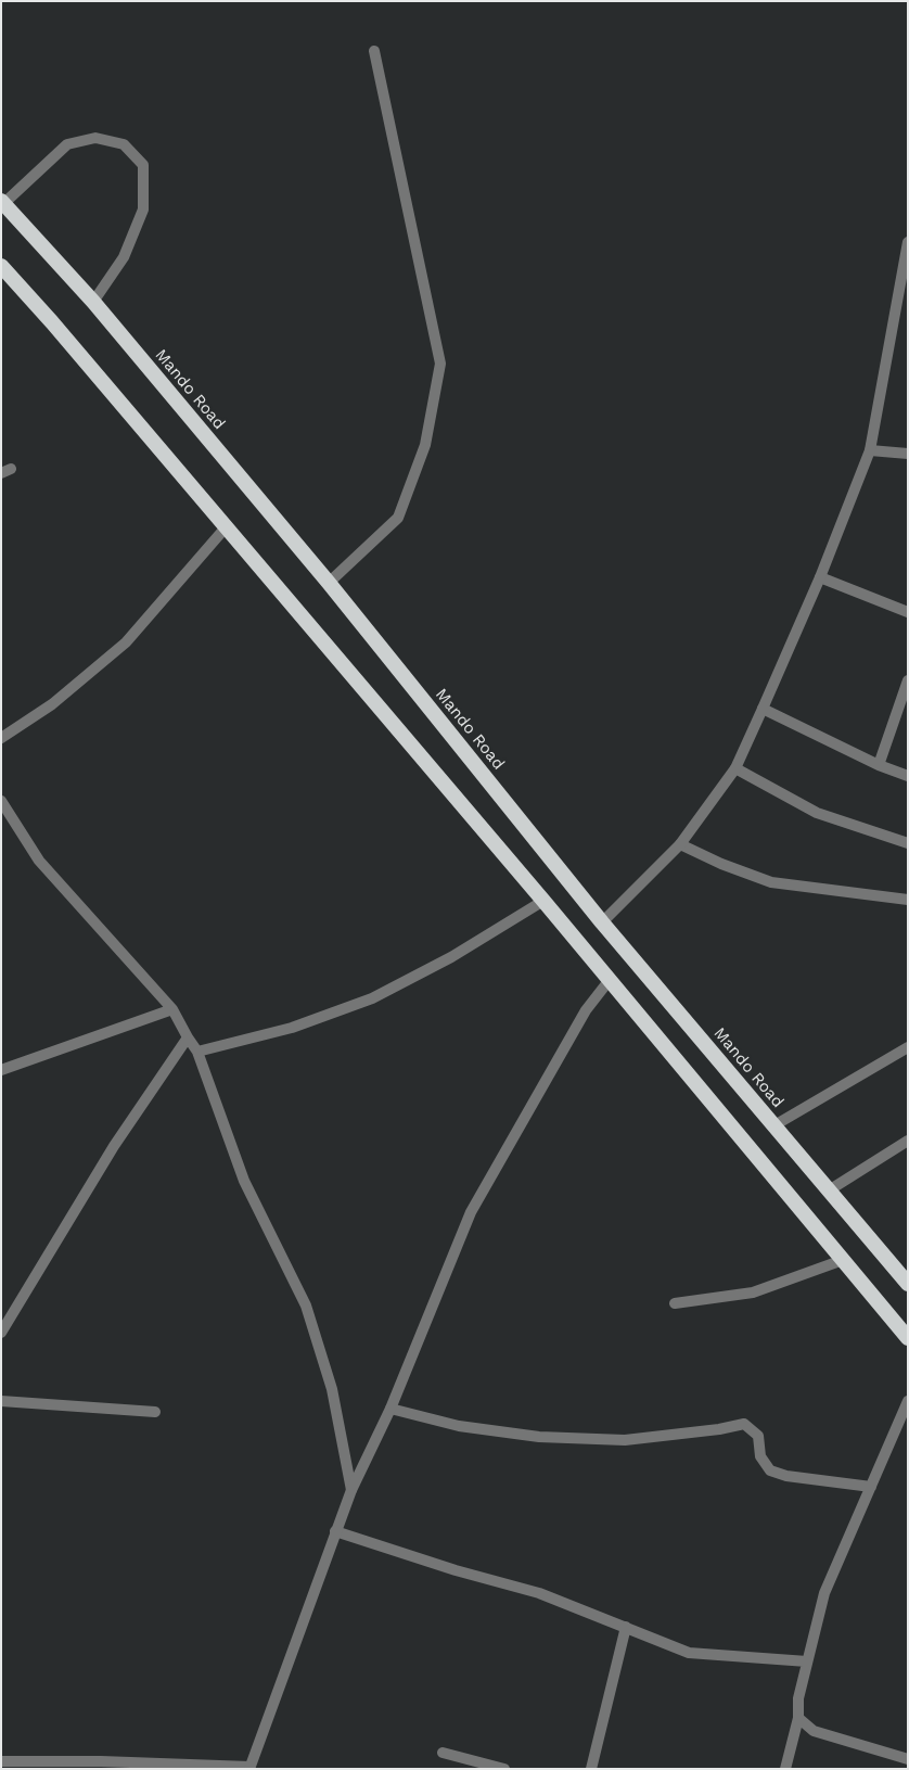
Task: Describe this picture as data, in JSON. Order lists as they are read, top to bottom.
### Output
{
  "streets": {
    "highway": ["Mando Road"]
  }
}
